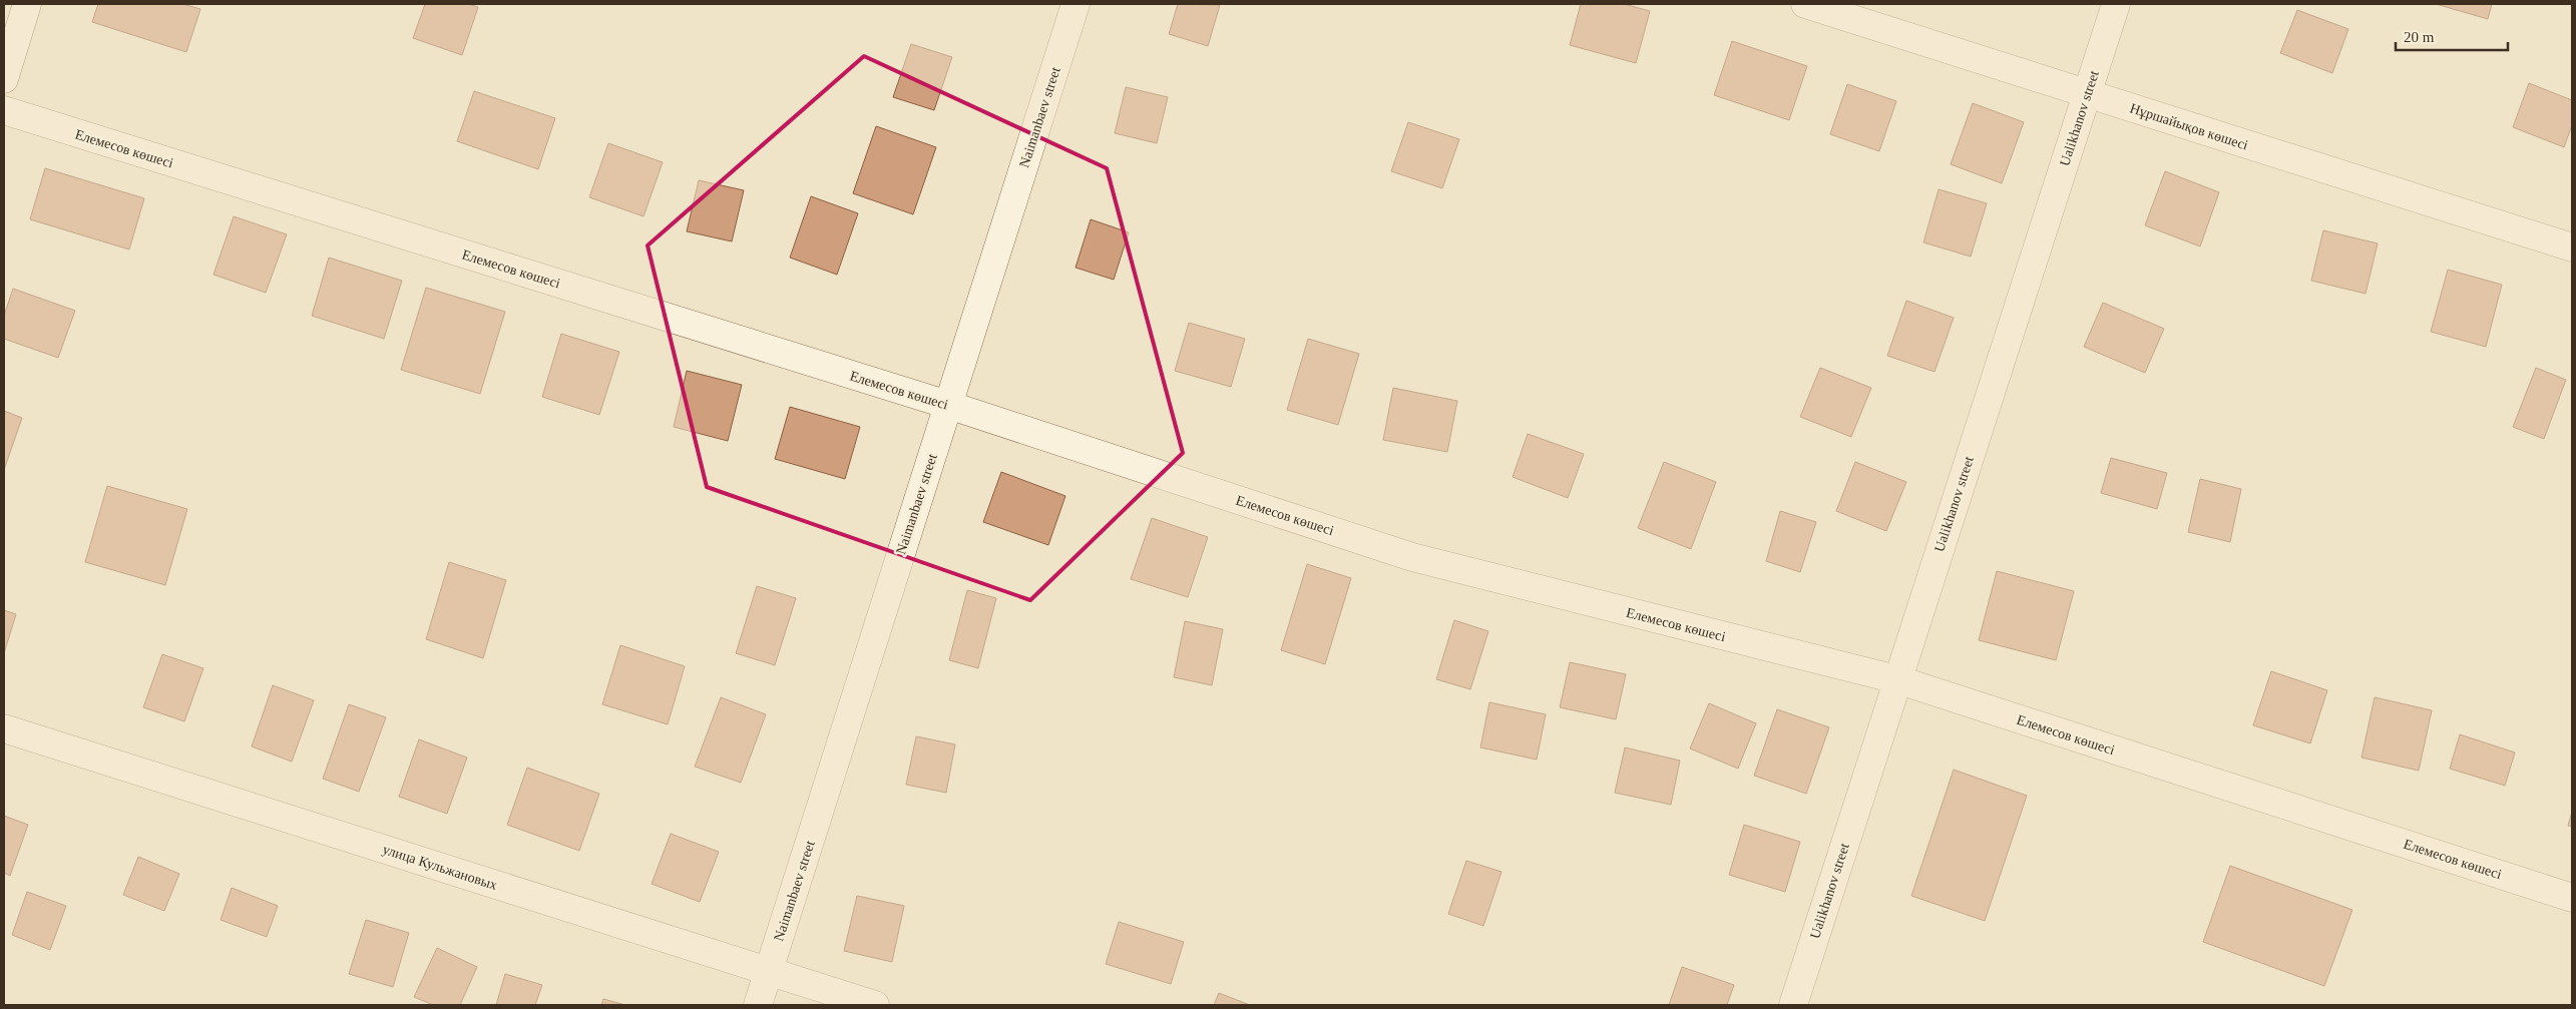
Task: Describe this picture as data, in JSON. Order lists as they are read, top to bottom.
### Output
{
  "streets": {
    "street": [
      "Naimanbaev street",
      "Ualikhanov street",
      "Нұршайықов көшесі",
      "Елемесов көшесі",
      "улица Кульжановых"
    ]
  },
  "crossings": [
    ["Naimanbaev street", "Елемесов көшесі"],
    ["Naimanbaev street", "улица Кульжановых"],
    ["Ualikhanov street", "Нұршайықов көшесі"],
    ["Ualikhanov street", "Елемесов көшесі"]
  ],
  "scale_bar": "20 m"
}
